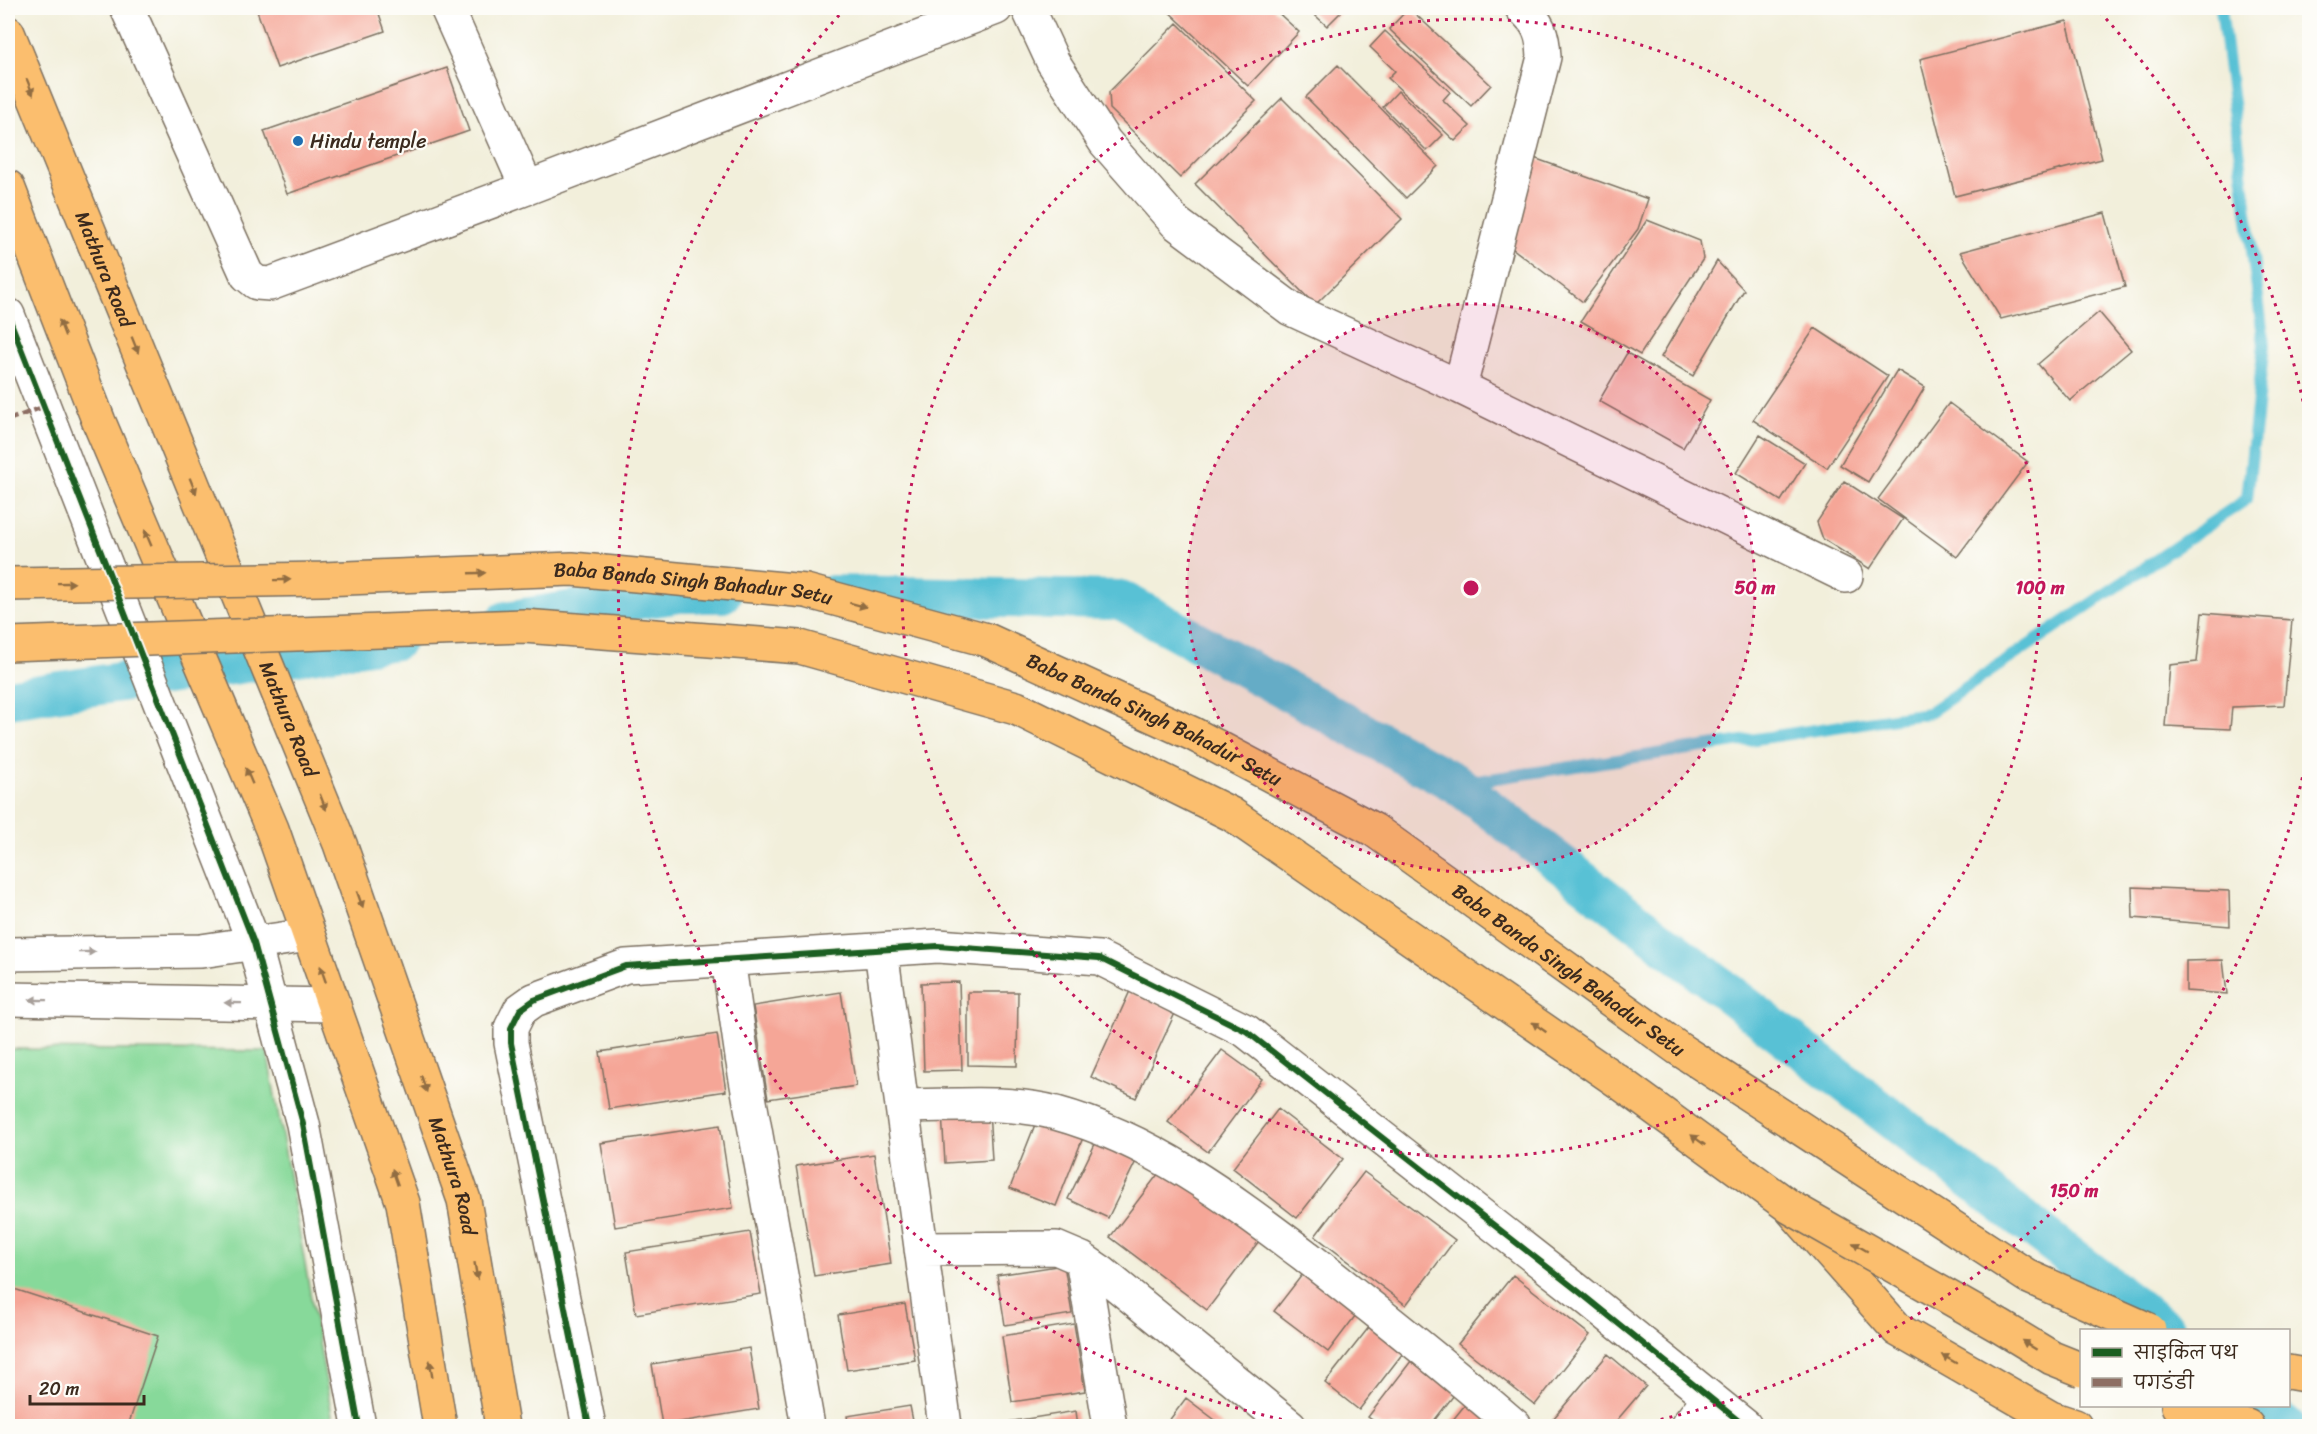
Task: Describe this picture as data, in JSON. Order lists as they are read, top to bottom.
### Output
{
  "streets": {
    "main road": ["Mathura Road", "Baba Banda Singh Bahadur Setu"]
  },
  "places": ["Hindu temple"],
  "legend": ["साइकिल पथ", "पगडंडी"],
  "scale_bar": "20 m",
  "rings": ["50 m", "100 m", "150 m"]
}
